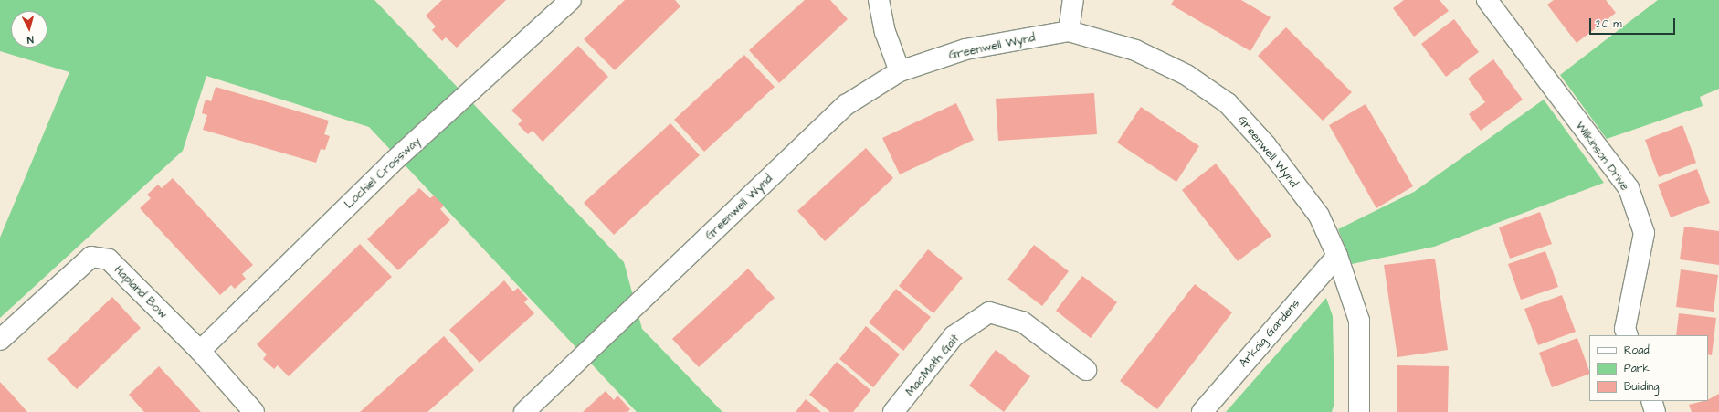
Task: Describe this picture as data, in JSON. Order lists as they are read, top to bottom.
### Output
{
  "streets": {
    "street": [
      "Greenwell Wynd",
      "Wilkinson Drive",
      "Lochiel Crossway",
      "Hapland Bow",
      "Arkaig Gardens",
      "MacMath Gait"
    ]
  },
  "crossings": [
    ["Greenwell Wynd", "Arkaig Gardens"],
    ["Lochiel Crossway", "Hapland Bow"]
  ],
  "legend": ["Road", "Park", "Building"],
  "scale_bar": "20 m",
  "north": "bottom"
}
